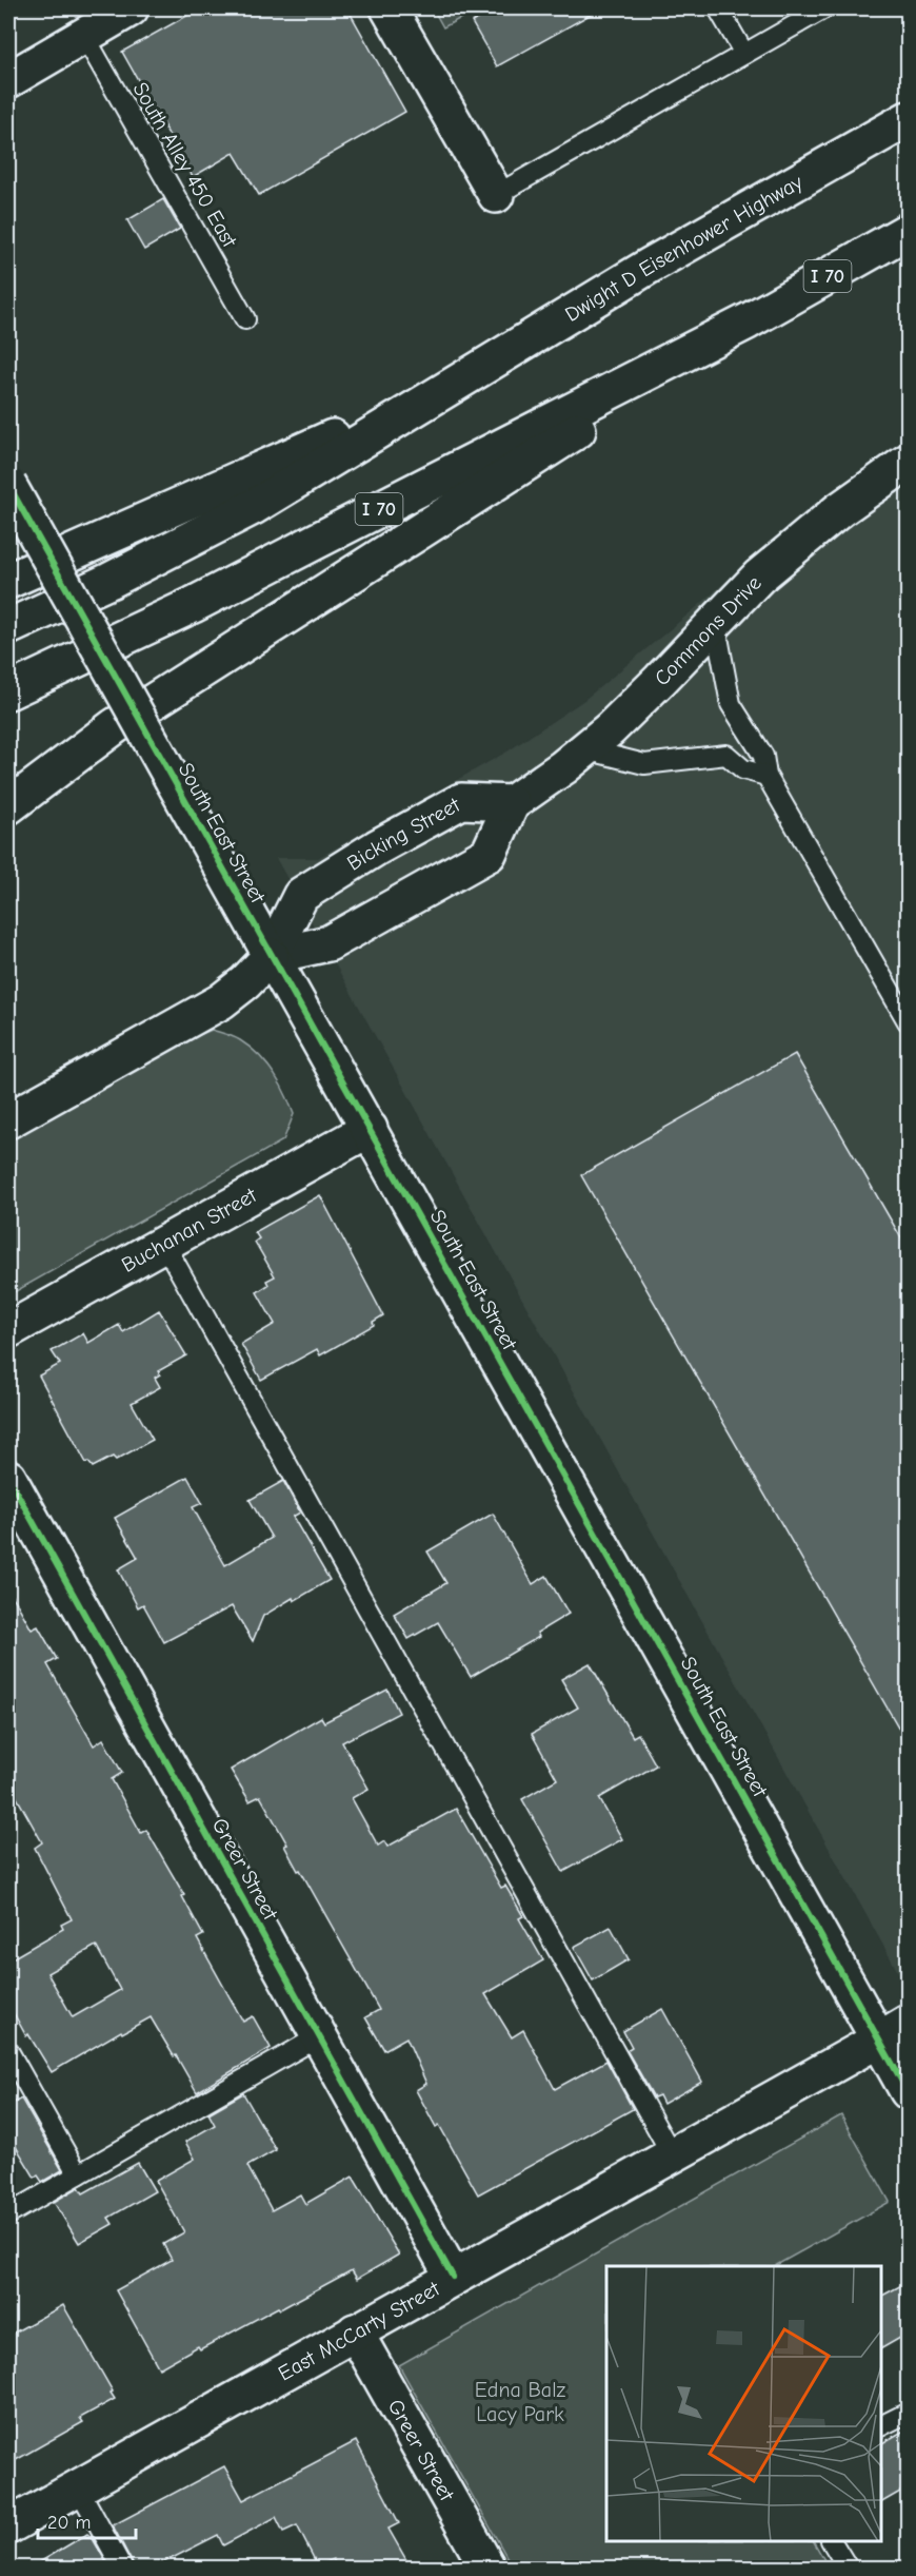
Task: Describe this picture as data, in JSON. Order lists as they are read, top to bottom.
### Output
{
  "streets": {
    "main road": [
      "Dwight D Eisenhower Highway",
      "I 70",
      "Commons Drive",
      "South East Street",
      "Bicking Street",
      "Buchanan Street",
      "Greer Street",
      "East McCarty Street"
    ],
    "lane": ["South Alley 450 East"]
  },
  "crossings": [
    ["Commons Drive", "Bicking Street"],
    ["South East Street", "Bicking Street"],
    ["South East Street", "Buchanan Street"],
    ["South East Street", "East McCarty Street"],
    ["Greer Street", "East McCarty Street"]
  ],
  "parks": ["Edna Balz Lacy Park"],
  "scale_bar": "20 m"
}
